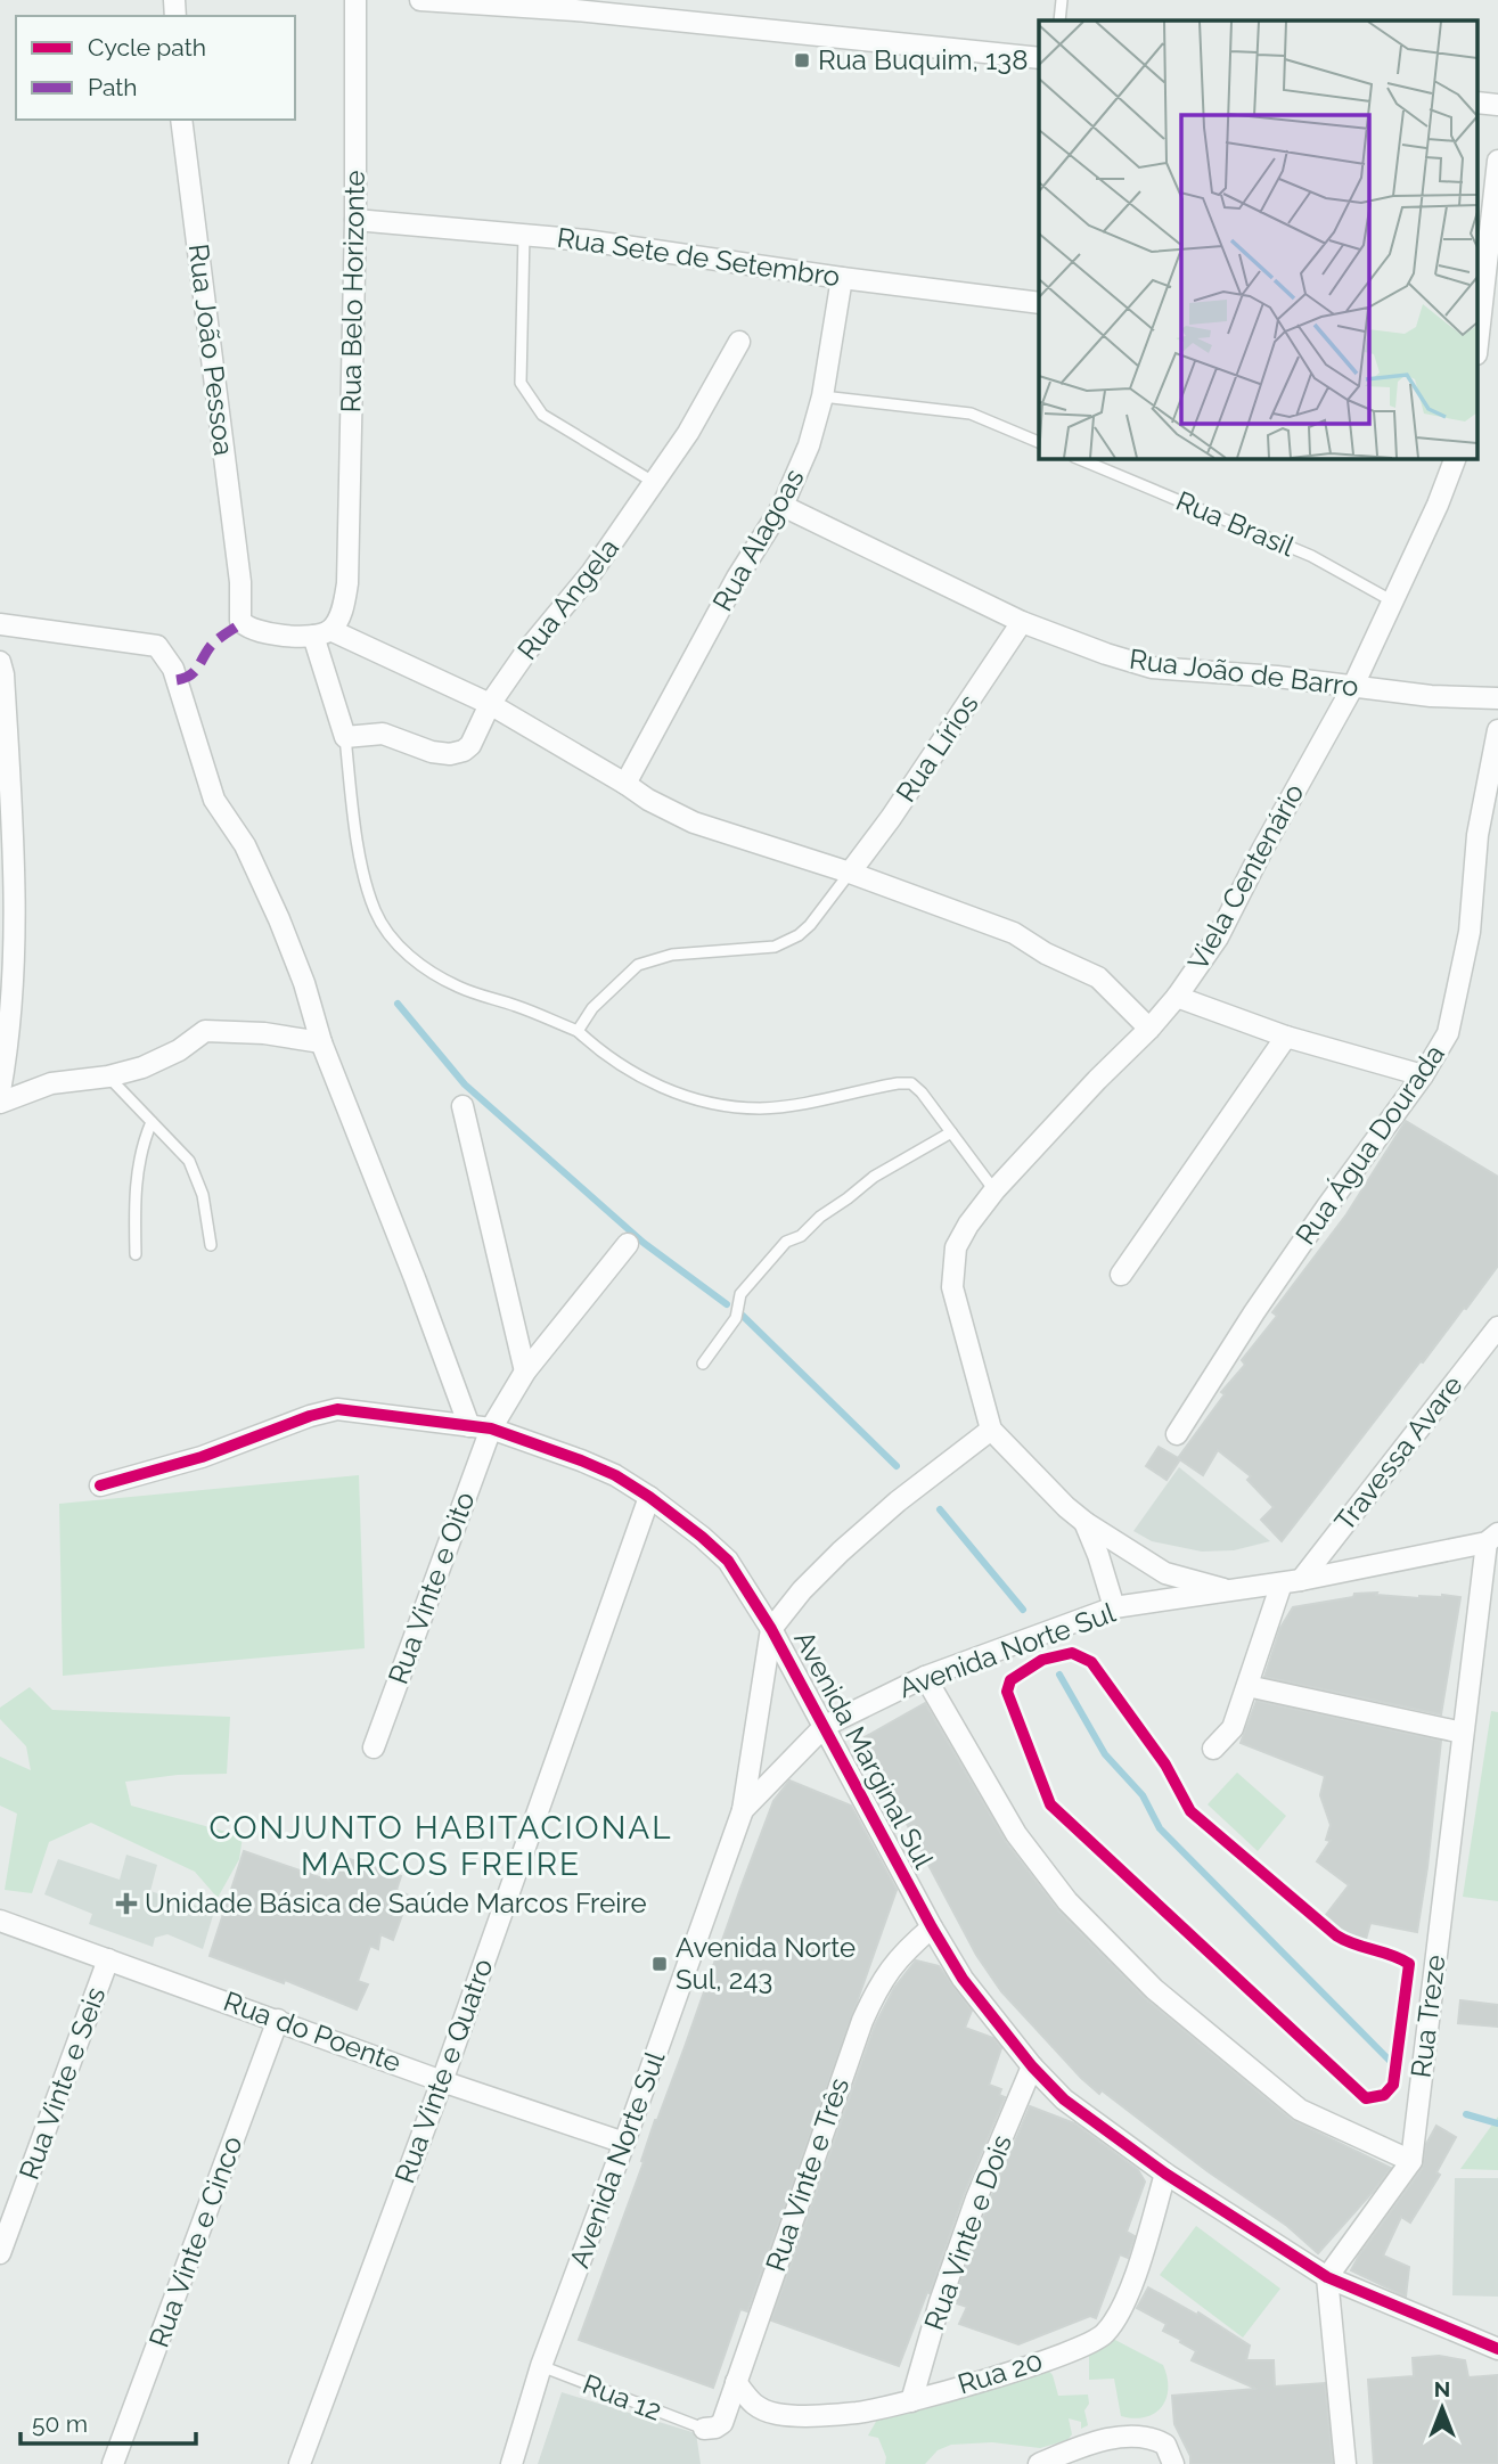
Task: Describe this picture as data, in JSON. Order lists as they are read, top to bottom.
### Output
{
  "streets": {
    "street": [
      "Rua Sete de Setembro",
      "Rua Belo Horizonte",
      "Rua João Pessoa",
      "Rua Alagoas",
      "Rua Angela",
      "Rua João de Barro",
      "Rua Lírios",
      "Viela Centenário",
      "Rua Água Dourada",
      "Travessa Avare",
      "Rua Vinte e Oito",
      "Avenida Norte Sul",
      "Avenida Marginal Sul",
      "Rua Treze",
      "Rua do Poente",
      "Rua Vinte e Quatro",
      "Rua Vinte e Seis",
      "Rua Vinte e Três",
      "Rua Vinte e Dois",
      "Rua Vinte e Cinco",
      "Rua 20"
    ],
    "lane": ["Rua Brasil", "Rua 12"]
  },
  "crossings": [
    ["Rua Sete de Setembro", "Rua Belo Horizonte"],
    ["Rua Sete de Setembro", "Rua Alagoas"],
    ["Rua Belo Horizonte", "Rua João Pessoa"],
    ["Rua Brasil", "Viela Centenário"],
    ["Rua Alagoas", "Rua João de Barro"],
    ["Rua João de Barro", "Rua Lírios"],
    ["Rua João de Barro", "Viela Centenário"],
    ["Viela Centenário", "Avenida Norte Sul"],
    ["Travessa Avare", "Avenida Norte Sul"],
    ["Rua Vinte e Oito", "Avenida Marginal Sul"],
    ["Avenida Norte Sul", "Avenida Marginal Sul"],
    ["Avenida Norte Sul", "Rua Treze"],
    ["Avenida Norte Sul", "Rua do Poente"],
    ["Avenida Norte Sul", "Rua 12"],
    ["Avenida Marginal Sul", "Rua Treze"],
    ["Avenida Marginal Sul", "Rua Vinte e Quatro"],
    ["Avenida Marginal Sul", "Rua Vinte e Três"],
    ["Avenida Marginal Sul", "Rua Vinte e Dois"],
    ["Avenida Marginal Sul", "Rua 20"],
    ["Rua do Poente", "Rua Vinte e Quatro"],
    ["Rua do Poente", "Rua Vinte e Seis"],
    ["Rua do Poente", "Rua Vinte e Cinco"],
    ["Rua Vinte e Três", "Rua 20"],
    ["Rua Vinte e Três", "Rua 12"],
    ["Rua Vinte e Dois", "Rua 20"]
  ],
  "districts": ["CONJUNTO HABITACIONAL MARCOS FREIRE"],
  "places": {
    "transit": ["Rua Buquim, 138", "Avenida Norte Sul, 243"],
    "health": ["Unidade Básica de Saúde Marcos Freire"]
  },
  "legend": ["Cycle path", "Path"],
  "scale_bar": "50 m",
  "north": "top"
}
